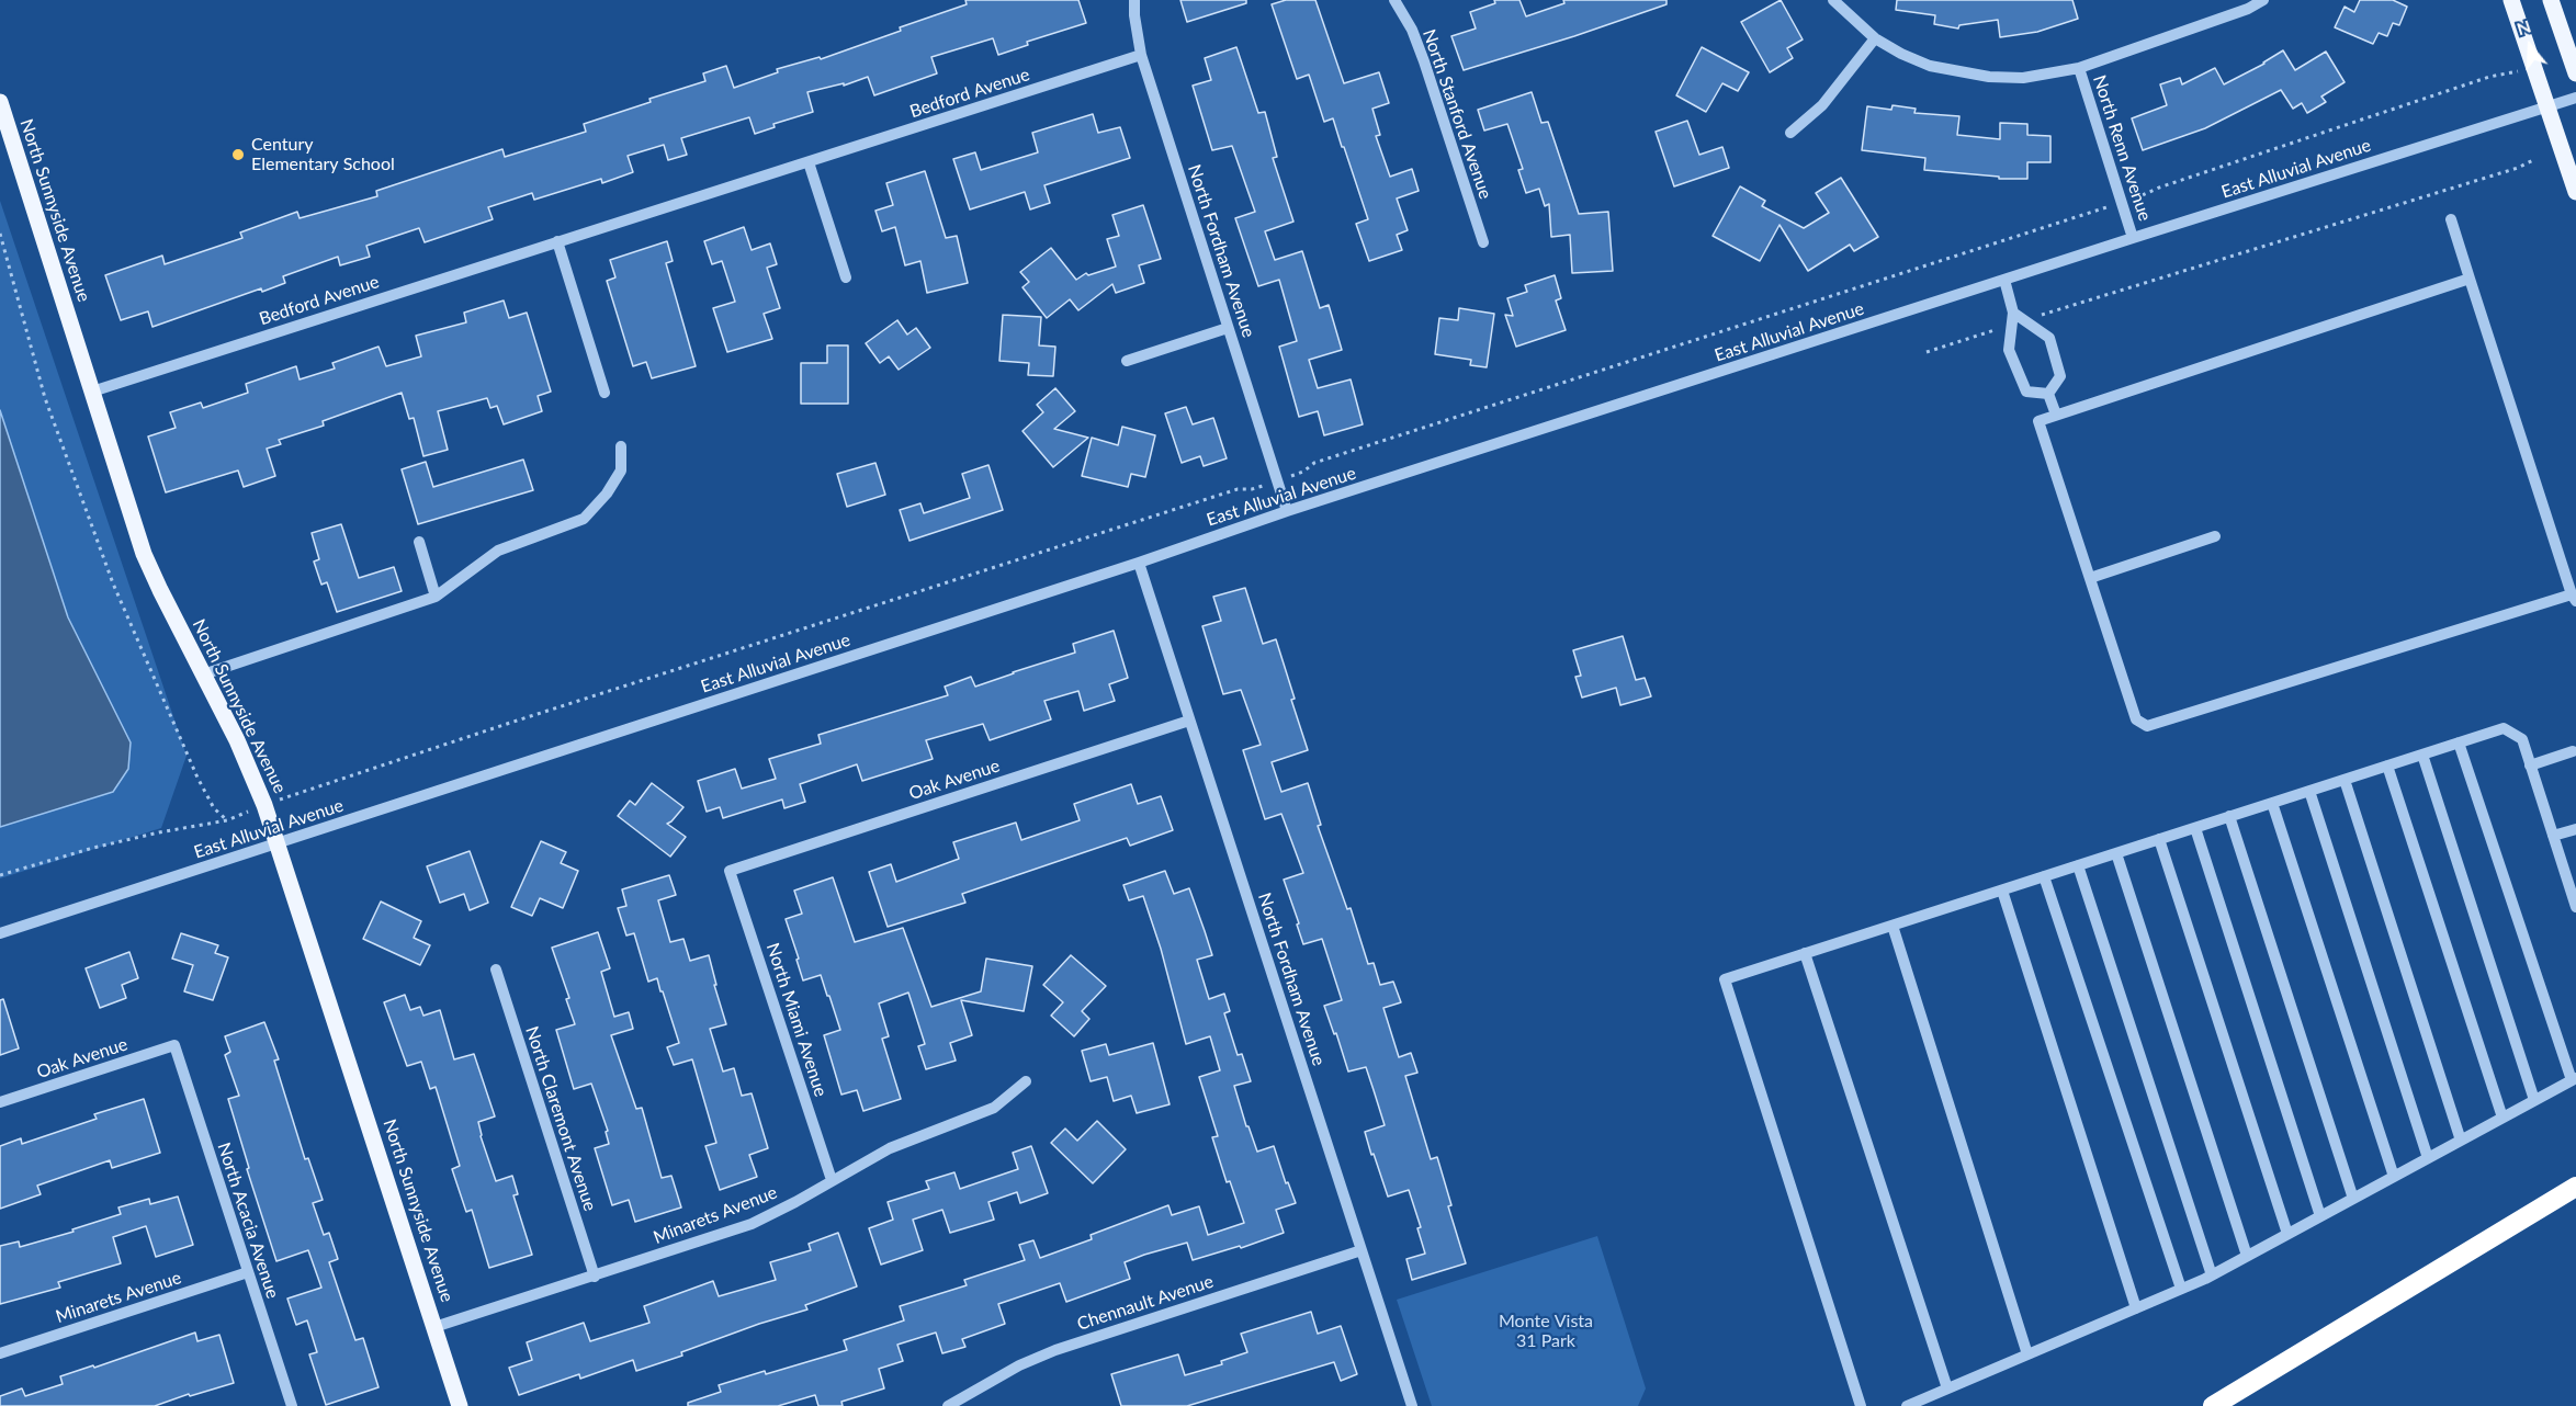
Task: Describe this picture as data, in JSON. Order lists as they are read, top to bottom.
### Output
{
  "streets": {
    "main road": ["North Sunnyside Avenue"],
    "street": [
      "Bedford Avenue",
      "North Stanford Avenue",
      "North Renn Avenue",
      "East Alluvial Avenue",
      "North Fordham Avenue",
      "Oak Avenue",
      "North Miami Avenue",
      "North Claremont Avenue",
      "Minarets Avenue",
      "North Acacia Avenue",
      "Chennault Avenue"
    ]
  },
  "crossings": [
    ["Bedford Avenue", "North Sunnyside Avenue"],
    ["Bedford Avenue", "North Fordham Avenue"],
    ["North Renn Avenue", "East Alluvial Avenue"],
    ["East Alluvial Avenue", "North Sunnyside Avenue"],
    ["East Alluvial Avenue", "North Fordham Avenue"],
    ["North Sunnyside Avenue", "Minarets Avenue"],
    ["North Fordham Avenue", "Oak Avenue"],
    ["North Fordham Avenue", "Chennault Avenue"],
    ["Oak Avenue", "North Miami Avenue"],
    ["Oak Avenue", "North Acacia Avenue"],
    ["North Miami Avenue", "Minarets Avenue"],
    ["North Claremont Avenue", "Minarets Avenue"],
    ["Minarets Avenue", "North Acacia Avenue"]
  ],
  "parks": ["Monte Vista 31 Park"],
  "places": ["Century Elementary School"],
  "north": "top"
}
